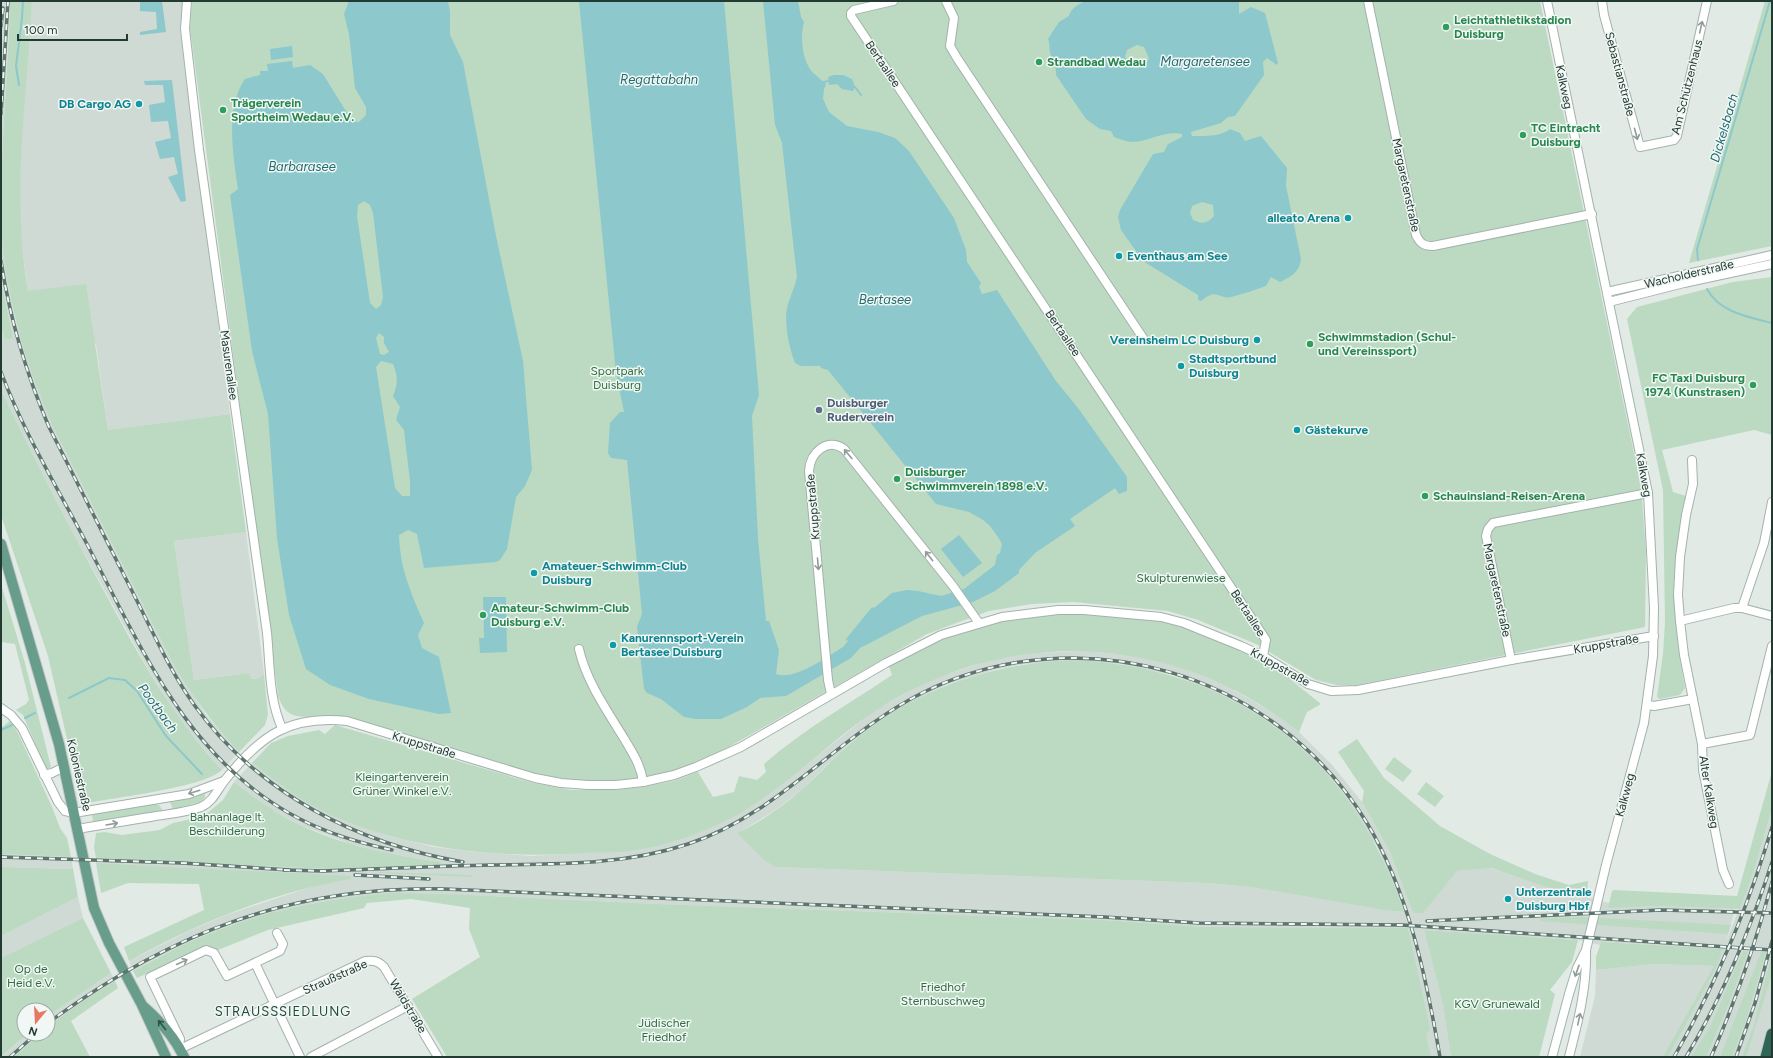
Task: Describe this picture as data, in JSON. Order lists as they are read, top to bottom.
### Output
{
  "streets": {
    "main road": ["Koloniestraße"],
    "street": [
      "Bertaallee",
      "Sebastianstraße",
      "Kalkweg",
      "Am Schützenhaus",
      "Margaretenstraße",
      "Wacholderstraße",
      "Masurenallee",
      "Kruppstraße",
      "Alter Kalkweg",
      "Straußstraße",
      "Waldstraße"
    ]
  },
  "crossings": [
    ["Bertaallee", "Kruppstraße"],
    ["Sebastianstraße", "Am Schützenhaus"],
    ["Kalkweg", "Margaretenstraße"],
    ["Kalkweg", "Wacholderstraße"],
    ["Kalkweg", "Kruppstraße"],
    ["Margaretenstraße", "Kruppstraße"],
    ["Masurenallee", "Kruppstraße"],
    ["Kruppstraße", "Koloniestraße"],
    ["Koloniestraße", "Straußstraße"],
    ["Straußstraße", "Waldstraße"]
  ],
  "one_way": ["Sebastianstraße", "Am Schützenhaus"],
  "districts": ["STRAUSSSIEDLUNG"],
  "water": [
    "Margaretensee",
    "Regattabahn",
    "Dickelsbach",
    "Barbarasee",
    "Bertasee",
    "Pootbach"
  ],
  "parks": [
    "Sportpark Duisburg",
    "Skulpturenwiese",
    "Kleingartenverein Grüner Winkel e.V.",
    "Bahnanlage lt. Beschilderung",
    "Op de Heid e.V.",
    "Friedhof Sternbuschweg",
    "KGV Grunewald",
    "Jüdischer Friedhof"
  ],
  "places": [
    "Leichtathletikstadion Duisburg",
    "Strandbad Wedau",
    "DB Cargo AG",
    "Trägerverein Sportheim Wedau e.V.",
    "TC Eintracht Duisburg",
    "alleato Arena",
    "Eventhaus am See",
    "Vereinsheim LC Duisburg",
    "Schwimmstadion (Schul- und Vereinssport)",
    "Stadtsportbund Duisburg",
    "FC Taxi Duisburg 1974 (Kunstrasen)",
    "Duisburger Ruderverein",
    "Gästekurve",
    "Duisburger Schwimmverein 1898 e.V.",
    "Schauinsland-Reisen-Arena",
    "Amateuer-Schwimm-Club Duisburg",
    "Amateur-Schwimm-Club Duisburg e.V.",
    "Kanurennsport-Verein Bertasee Duisburg",
    "Unterzentrale Duisburg Hbf"
  ],
  "scale_bar": "100 m",
  "north": "bottom"
}
